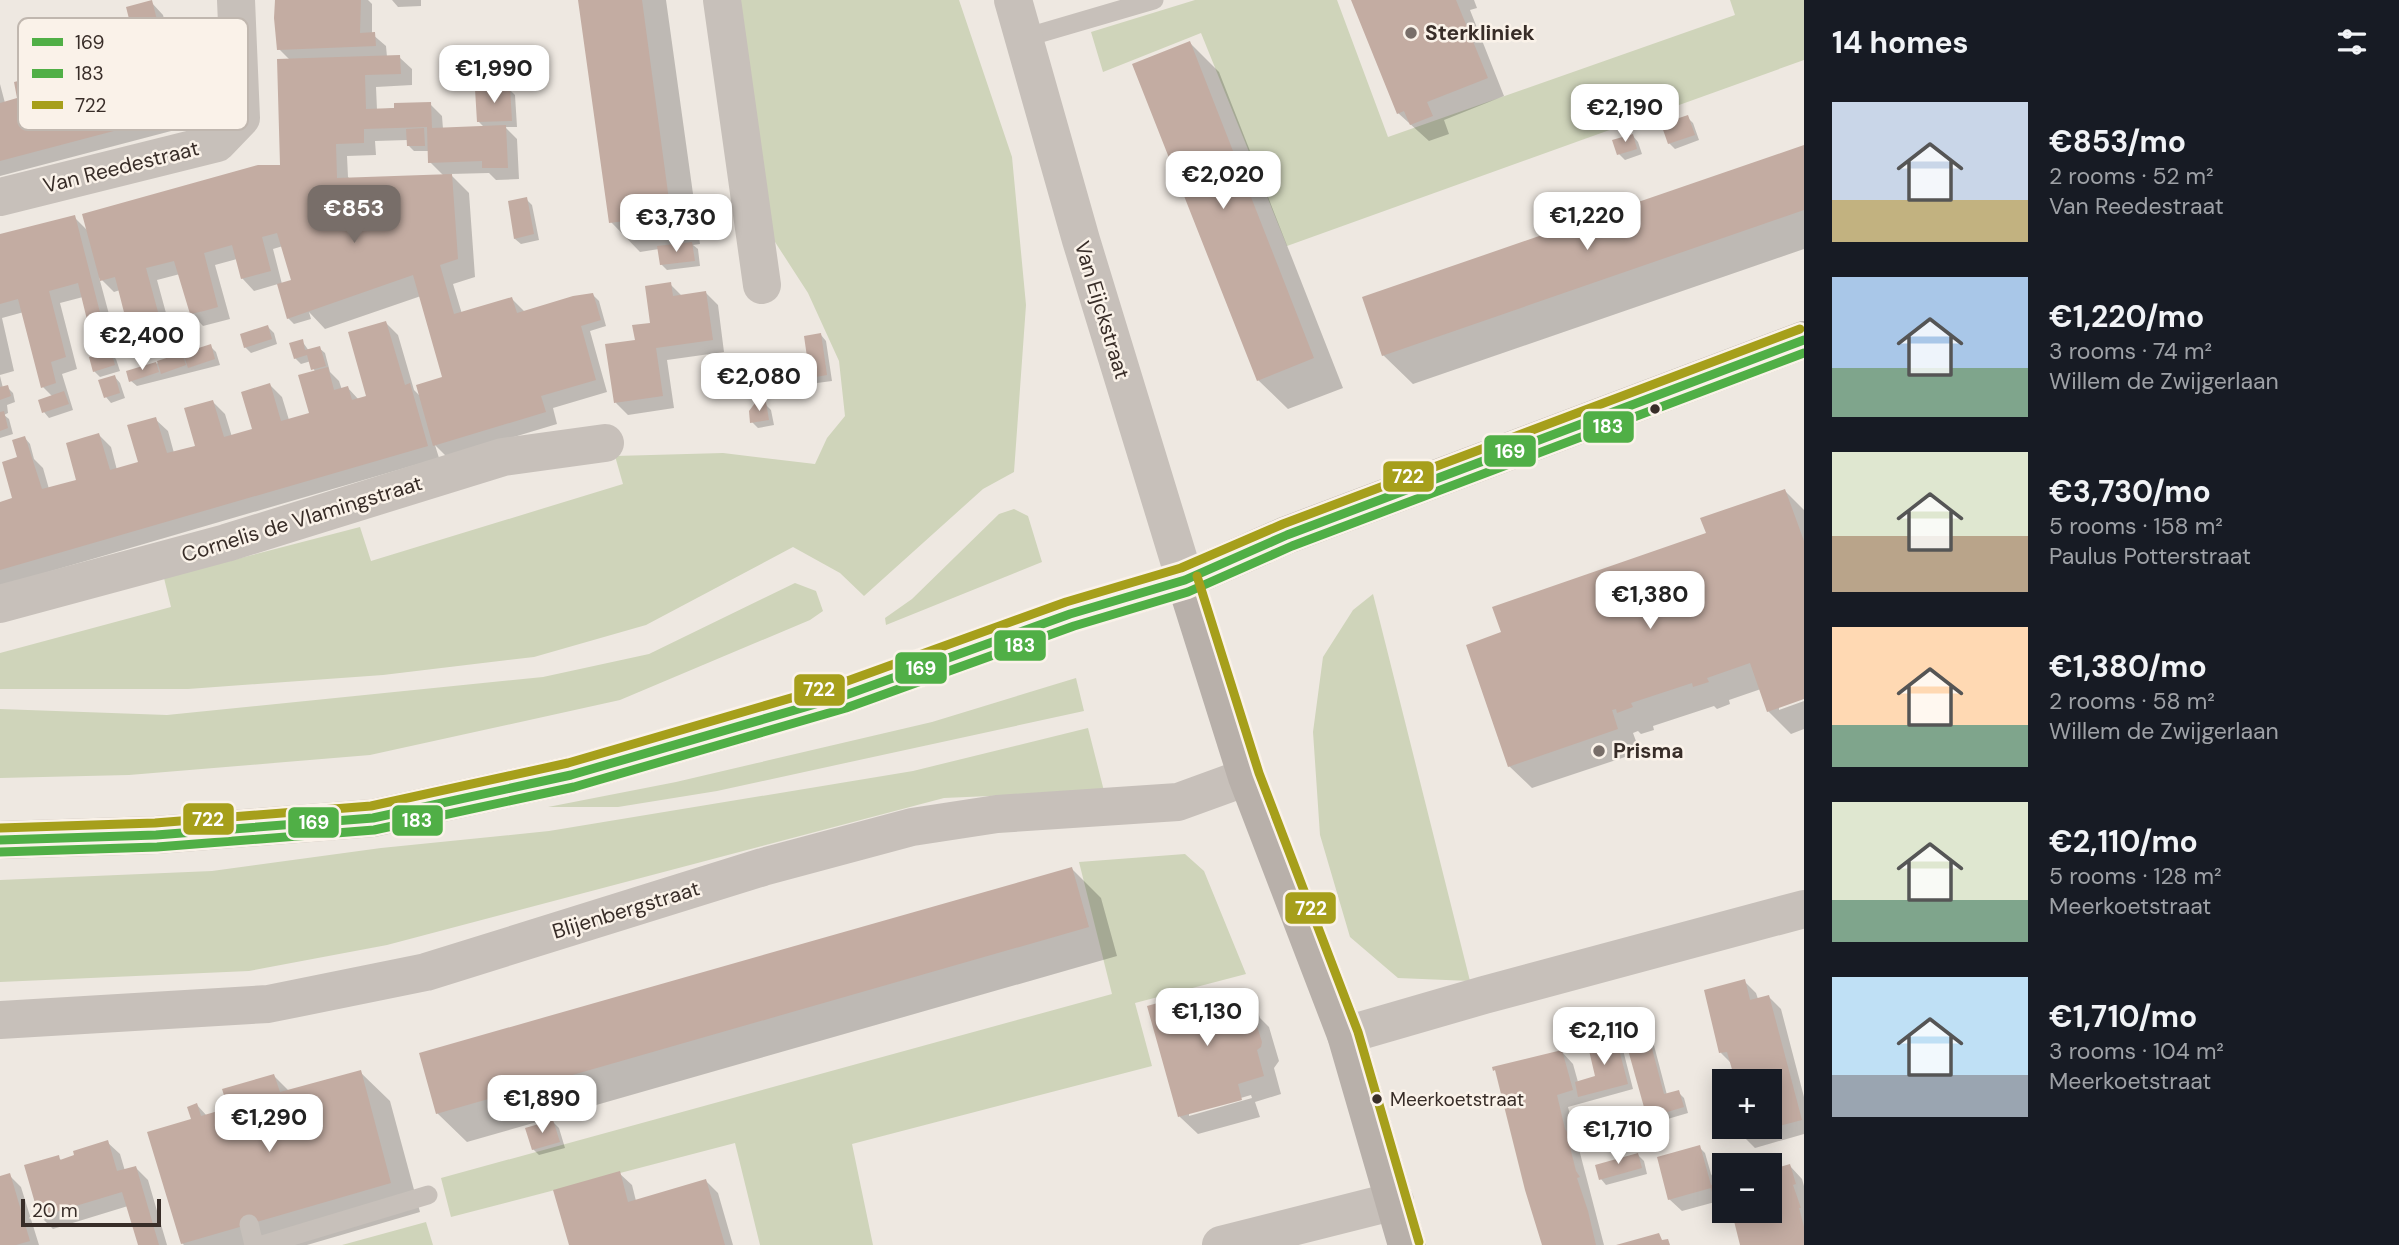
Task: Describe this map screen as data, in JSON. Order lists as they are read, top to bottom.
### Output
{
  "streets": {
    "street": [
      "Van Reedestraat",
      "Van Eijckstraat",
      "Cornelis de Vlamingstraat",
      "Blijenbergstraat"
    ]
  },
  "places": ["Sterkliniek", "Prisma", "Meerkoetstraat"],
  "lines": ["transit line 722", "transit line 169", "transit line 183"],
  "legend": ["169", "183", "722"],
  "scale_bar": "20 m",
  "page": {
    "heading": "14 homes",
    "price": [
      "€1,990",
      "€2,190",
      "€2,020",
      "€853",
      "€1,220",
      "€3,730",
      "€2,400",
      "€2,080",
      "€1,380",
      "€1,130",
      "€2,110",
      "€1,890",
      "€1,290",
      "€1,710"
    ],
    "list": [
      {
        "name": "€853/mo",
        "note": "2 rooms · 52 m² · Van Reedestraat"
      },
      {
        "name": "€1,220/mo",
        "note": "3 rooms · 74 m² · Willem de Zwijgerlaan"
      },
      {
        "name": "€3,730/mo",
        "note": "5 rooms · 158 m² · Paulus Potterstraat"
      },
      {
        "name": "€1,380/mo",
        "note": "2 rooms · 58 m² · Willem de Zwijgerlaan"
      },
      {
        "name": "€2,110/mo",
        "note": "5 rooms · 128 m² · Meerkoetstraat"
      },
      {
        "name": "€1,710/mo",
        "note": "3 rooms · 104 m² · Meerkoetstraat"
      }
    ],
    "map_buttons": ["+", "−"],
    "scale": "20 m"
  }
}
